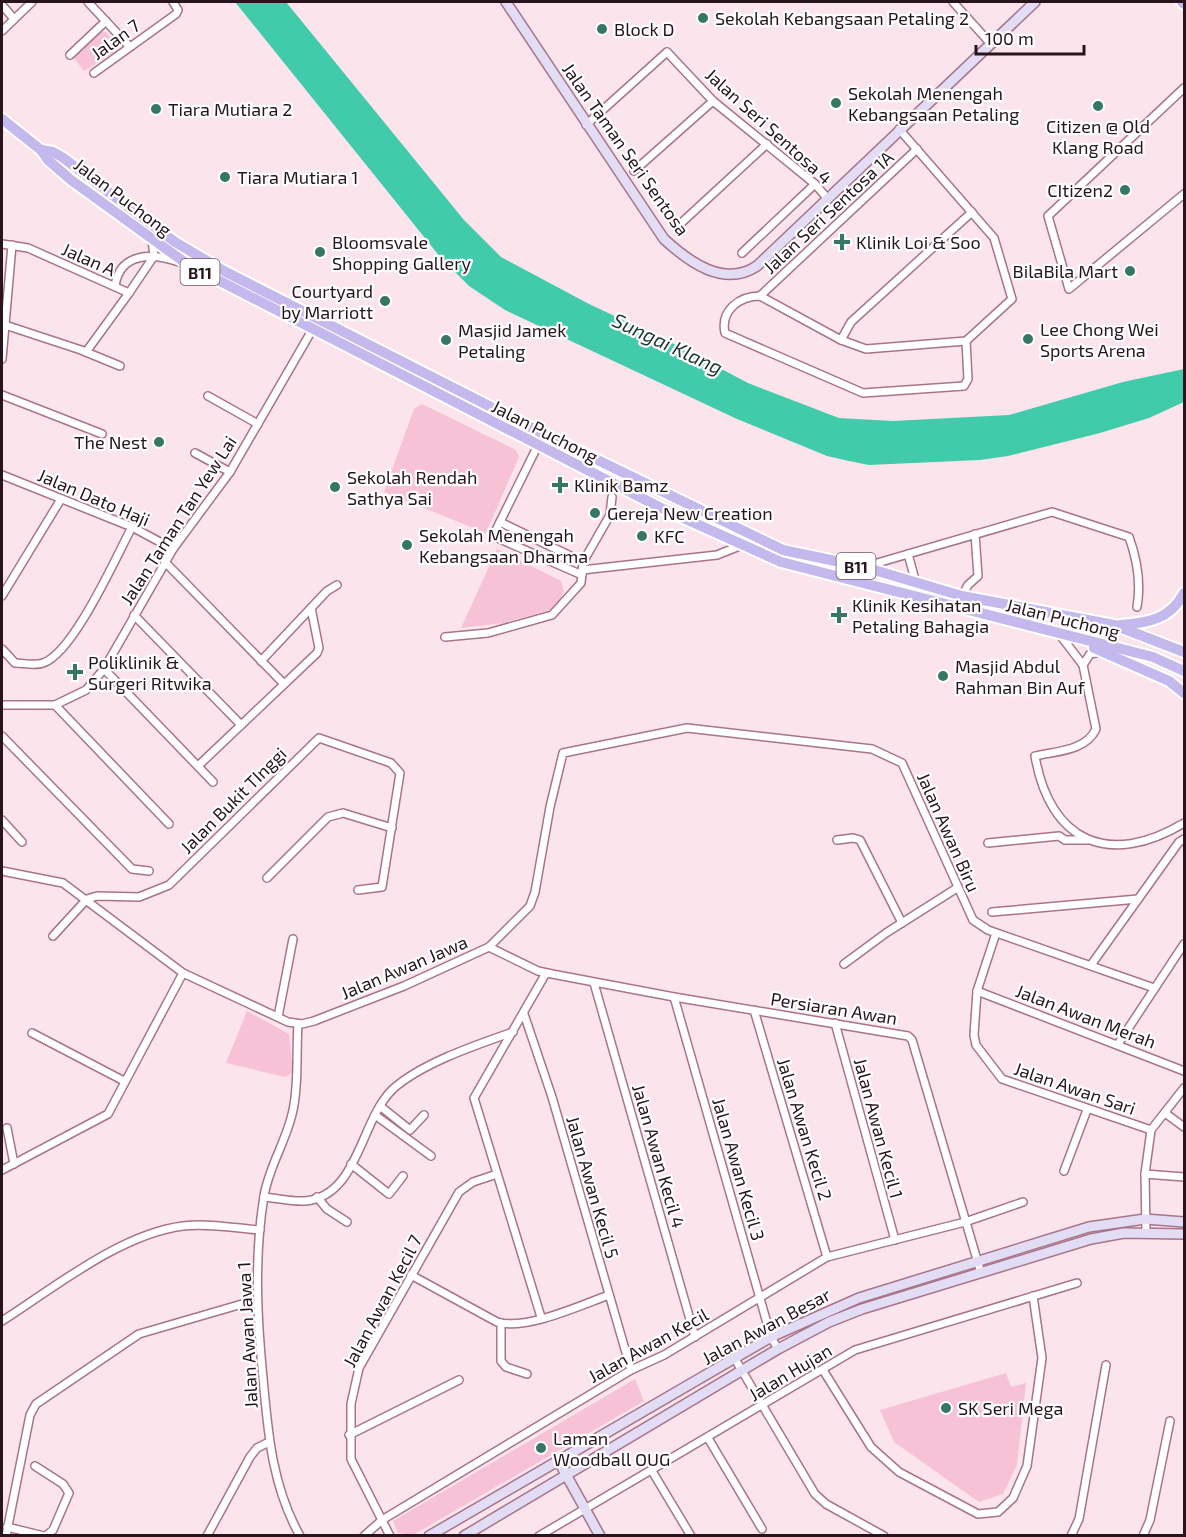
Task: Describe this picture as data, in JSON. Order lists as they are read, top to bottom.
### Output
{
  "streets": {
    "main road": [
      "Jalan Taman Seri Sentosa",
      "Jalan Puchong",
      "B11",
      "Jalan Awan Besar"
    ],
    "street": [
      "Jalan 7",
      "Jalan Seri Sentosa 4",
      "Jalan Seri Sentosa 1A",
      "Jalan A",
      "Jalan Dato Haji",
      "Jalan Taman Tan Yew Lai",
      "Jalan Bukit TInggi",
      "Jalan Awan Biru",
      "Jalan Awan Jawa",
      "Persiaran Awan",
      "Jalan Awan Merah",
      "Jalan Awan Sari",
      "Jalan Awan Kecil 1",
      "Jalan Awan Kecil 2",
      "Jalan Awan Kecil 4",
      "Jalan Awan Kecil 3",
      "Jalan Awan Kecil 5",
      "Jalan Awan Kecil 7",
      "Jalan Awan Jawa 1",
      "Jalan Awan Kecil",
      "Jalan Hujan"
    ]
  },
  "crossings": [
    ["Jalan Seri Sentosa 4", "Jalan Taman Seri Sentosa"],
    ["Jalan Puchong", "Jalan Taman Tan Yew Lai"],
    ["Jalan Dato Haji", "Jalan Taman Tan Yew Lai"],
    ["Jalan Awan Biru", "Jalan Awan Jawa"],
    ["Jalan Awan Biru", "Jalan Awan Sari"],
    ["Jalan Awan Jawa", "Persiaran Awan"],
    ["Jalan Awan Jawa", "Jalan Awan Jawa 1"],
    ["Persiaran Awan", "Jalan Awan Kecil 1"],
    ["Persiaran Awan", "Jalan Awan Kecil 2"],
    ["Persiaran Awan", "Jalan Awan Kecil 4"],
    ["Persiaran Awan", "Jalan Awan Kecil 3"],
    ["Persiaran Awan", "Jalan Awan Besar"],
    ["Persiaran Awan", "Jalan Awan Kecil"],
    ["Jalan Awan Merah", "Jalan Awan Sari"],
    ["Jalan Awan Kecil 1", "Jalan Awan Kecil"],
    ["Jalan Awan Kecil 2", "Jalan Awan Kecil"],
    ["Jalan Awan Kecil 4", "Jalan Awan Kecil"],
    ["Jalan Awan Kecil 3", "Jalan Awan Besar"],
    ["Jalan Awan Kecil 3", "Jalan Awan Kecil"],
    ["Jalan Awan Kecil 5", "Jalan Awan Kecil"],
    ["Jalan Awan Kecil 7", "Jalan Awan Kecil"]
  ],
  "water": ["Sungai Klang"],
  "places": {
    "other": [
      "Sekolah Kebangsaan Petaling 2",
      "Block D",
      "Sekolah Menengah Kebangsaan Petaling",
      "Citizen @ Old Klang Road",
      "Tiara Mutiara 2",
      "Tiara Mutiara 1",
      "CItizen2",
      "Bloomsvale Shopping Gallery",
      "BilaBila Mart",
      "Courtyard by Marriott",
      "Lee Chong Wei Sports Arena",
      "Masjid Jamek Petaling",
      "The Nest",
      "Sekolah Rendah Sathya Sai",
      "Gereja New Creation",
      "KFC",
      "Sekolah Menengah Kebangsaan Dharma",
      "Masjid Abdul Rahman Bin Auf",
      "SK Seri Mega",
      "Laman Woodball OUG"
    ],
    "health": [
      "Klinik Loi & Soo",
      "Klinik Bamz",
      "Klinik Kesihatan Petaling Bahagia",
      "Poliklinik & Surgeri Ritwika"
    ]
  },
  "scale_bar": "100 m"
}
